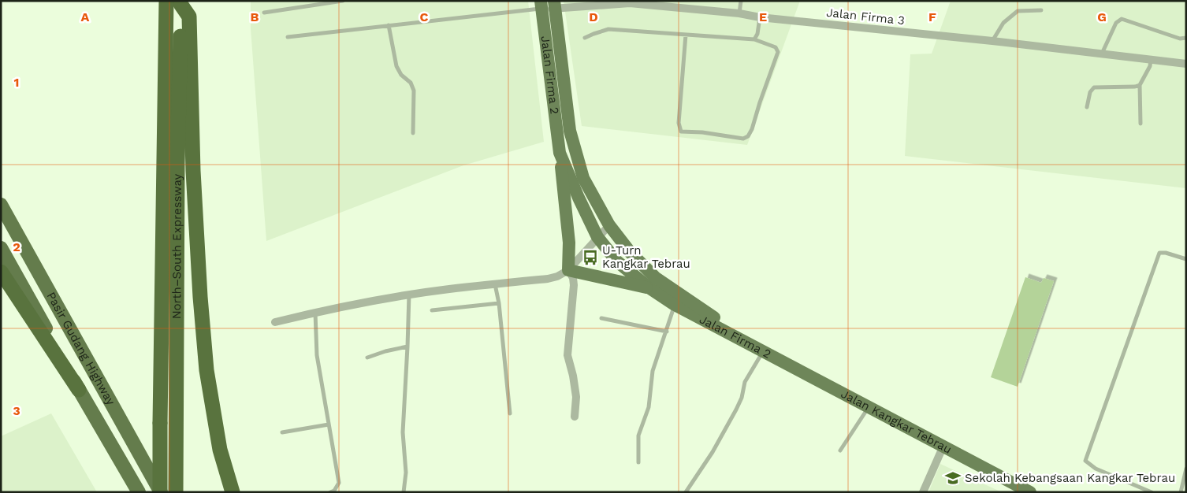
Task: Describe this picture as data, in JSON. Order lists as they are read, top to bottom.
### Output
{
  "streets": {
    "highway": ["North–South Expressway", "Pasir Gudang Highway"],
    "main road": ["Jalan Firma 2", "Jalan Kangkar Tebrau"],
    "street": ["Jalan Firma 3"]
  },
  "crossings": [
    ["Jalan Firma 3", "Jalan Firma 2"],
    ["Jalan Firma 2", "Jalan Kangkar Tebrau"],
    ["North–South Expressway", "Pasir Gudang Highway"]
  ],
  "places": {
    "bus stop": ["U-Turn Kangkar Tebrau"],
    "school or university": ["Sekolah Kebangsaan Kangkar Tebrau"]
  },
  "grid": {
    "columns": [
      "A",
      "B",
      "C",
      "D",
      "E",
      "F",
      "G"
    ],
    "rows": ["1", "2", "3"]
  }
}
